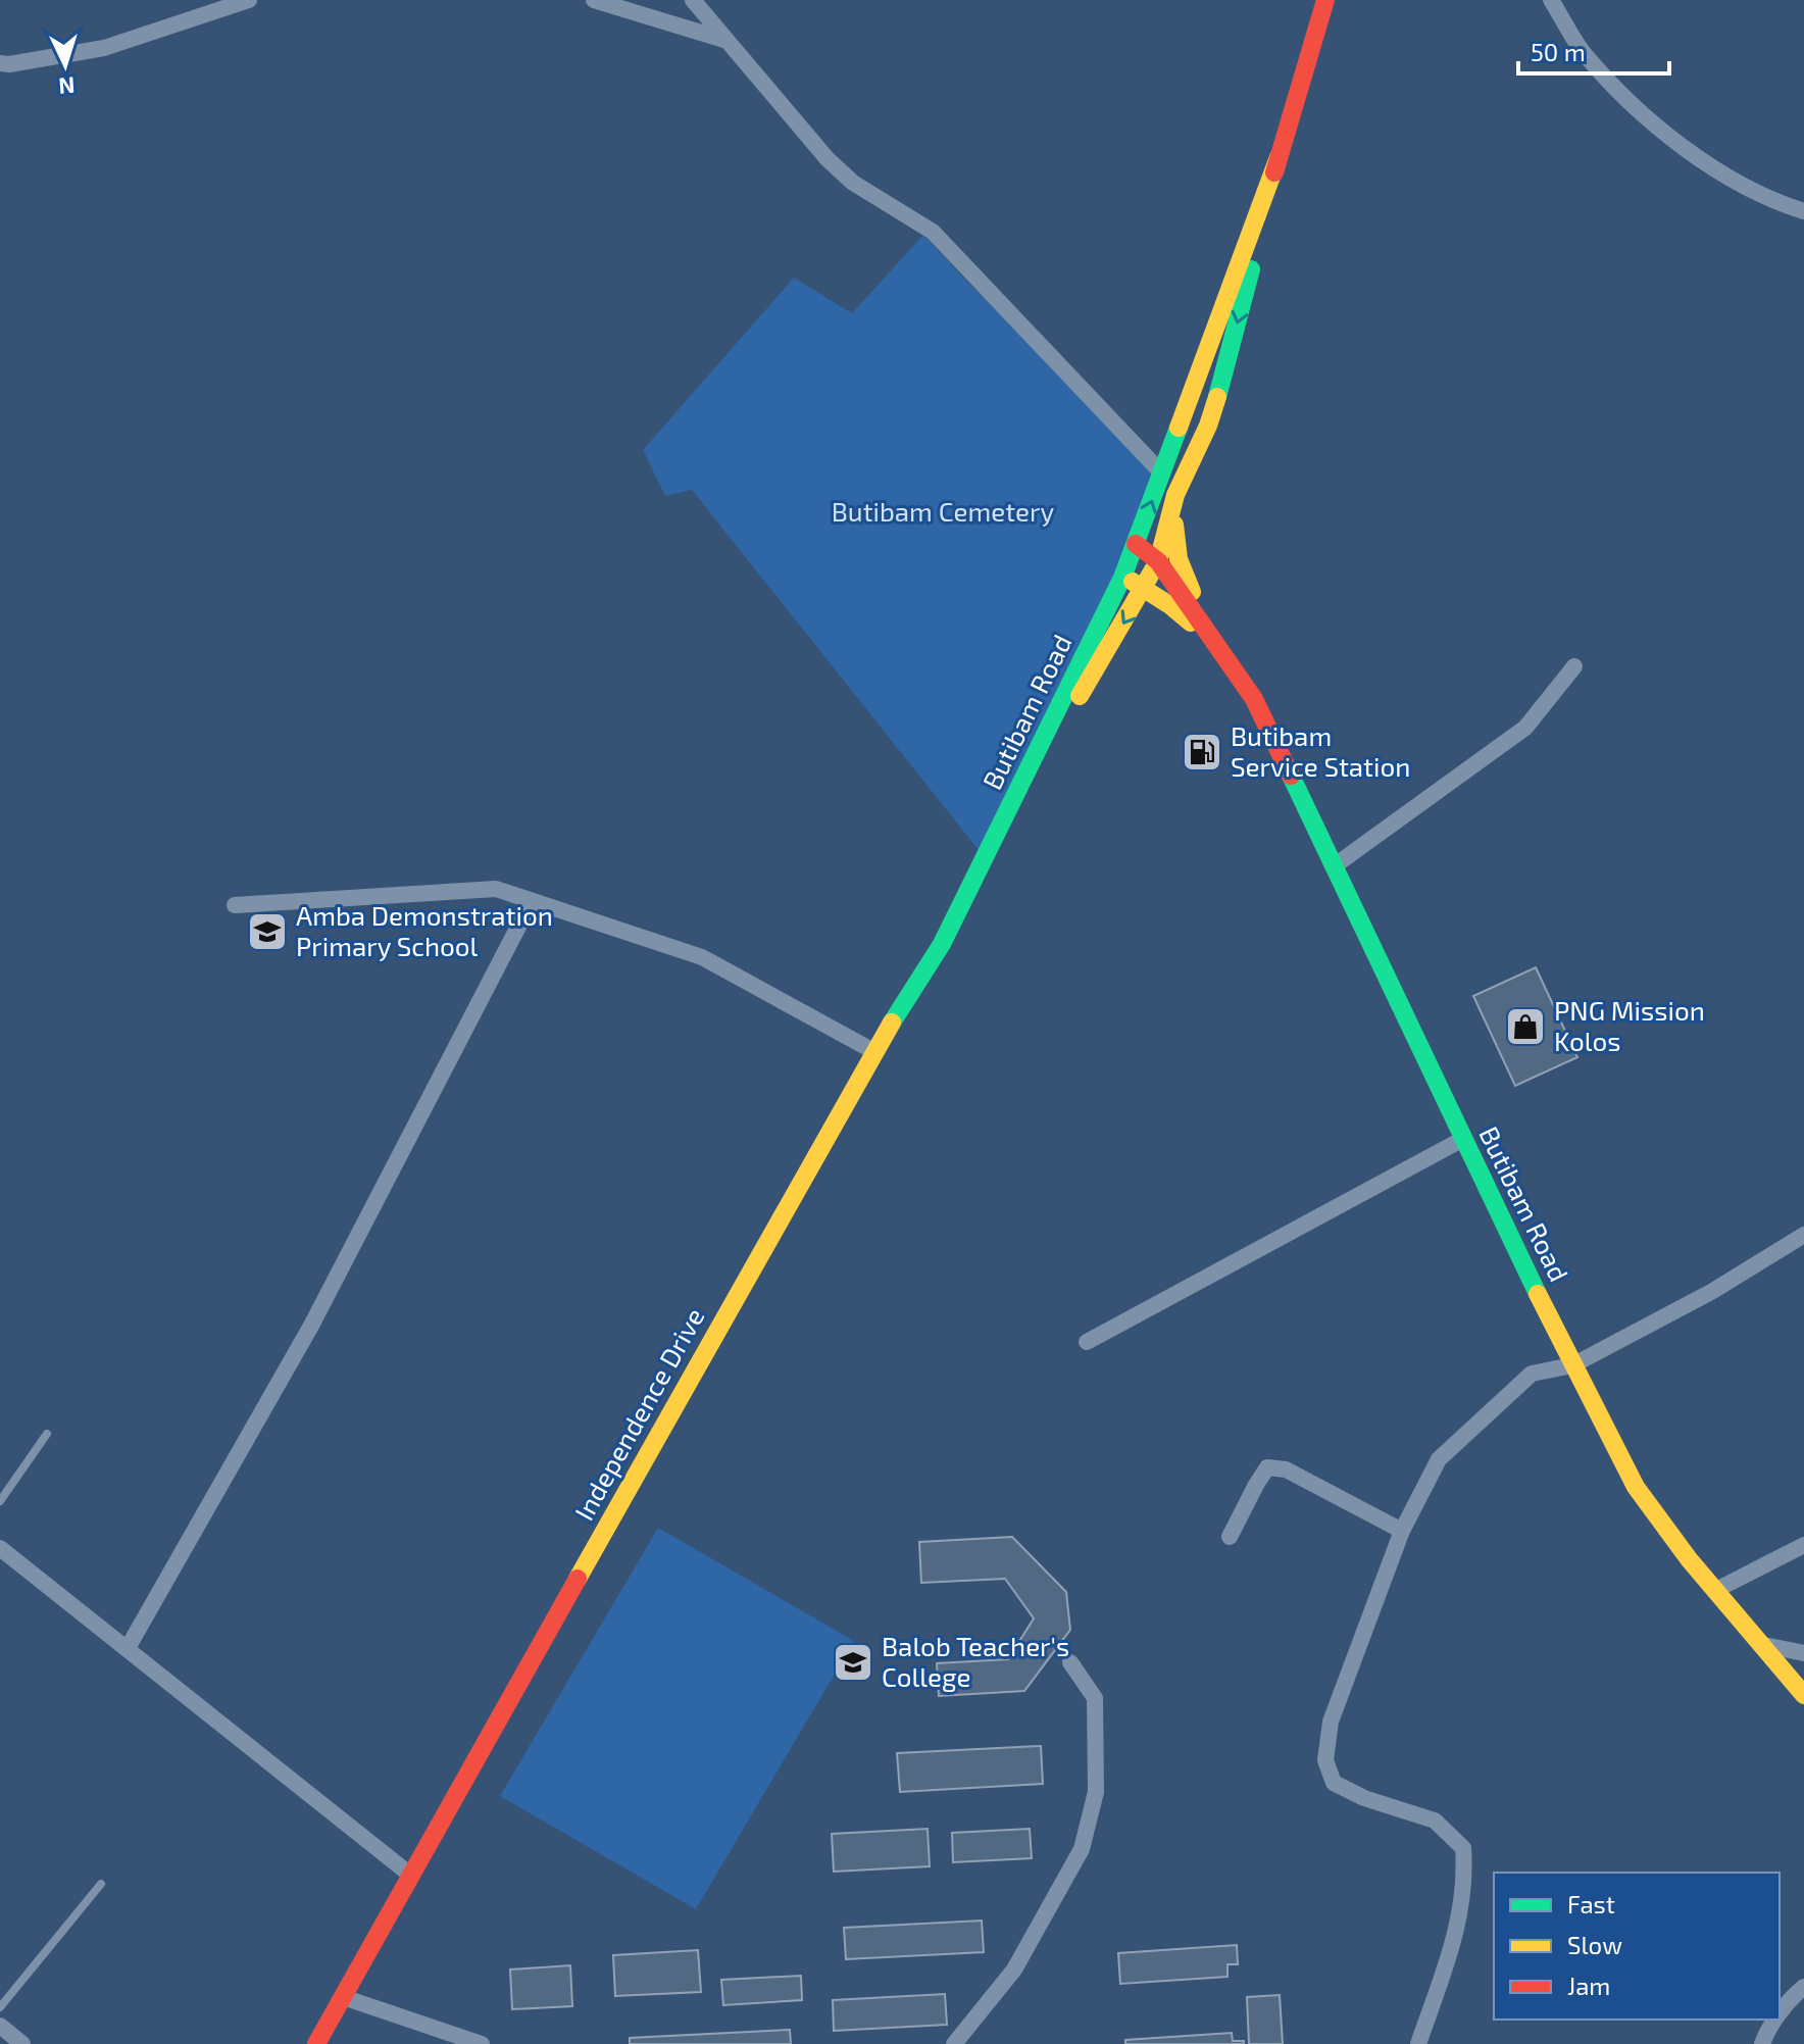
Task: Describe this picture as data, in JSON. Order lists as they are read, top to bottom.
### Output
{
  "streets": {
    "main road": ["Butibam Road", "Independence Drive"]
  },
  "crossings": [
    ["Butibam Road", "Independence Drive"]
  ],
  "parks": ["Butibam Cemetery"],
  "places": {
    "fuel station": ["Butibam Service Station"],
    "school or university": ["Amba Demonstration Primary School", "Balob Teacher's College"],
    "shop": ["PNG Mission Kolos"]
  },
  "legend": ["Fast", "Slow", "Jam"],
  "scale_bar": "50 m",
  "north": "bottom"
}
